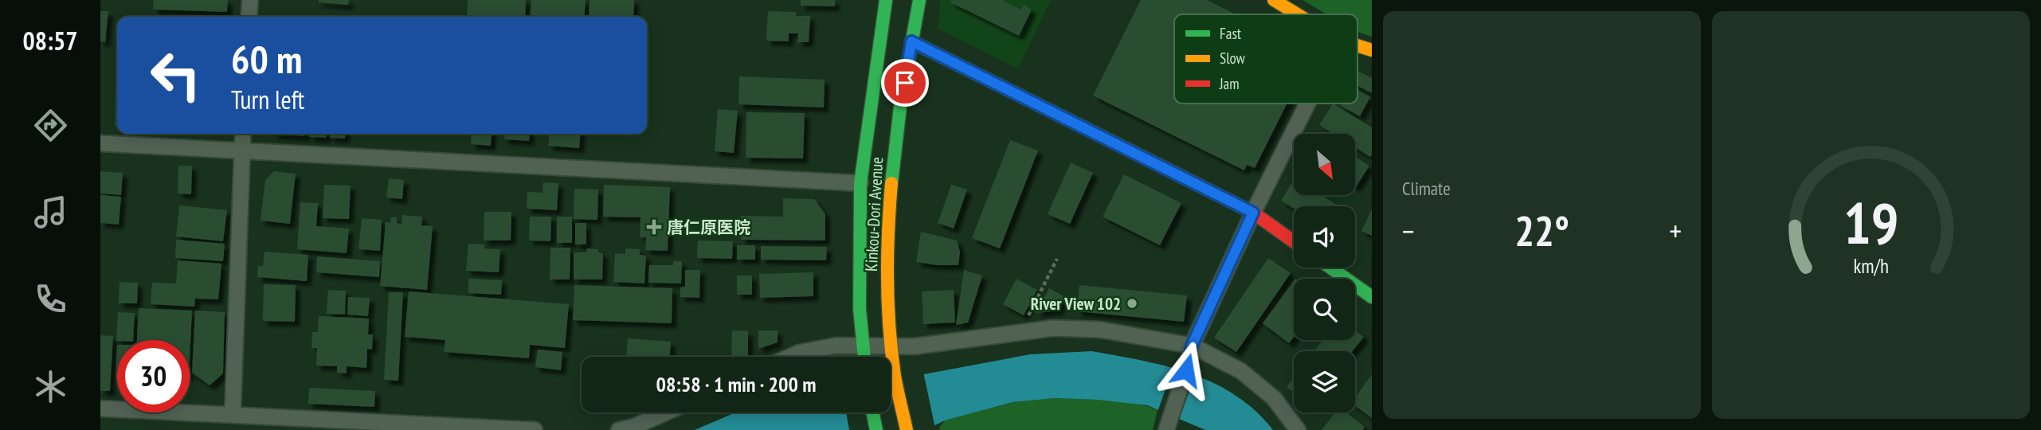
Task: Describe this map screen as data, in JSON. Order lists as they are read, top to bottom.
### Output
{
  "streets": {
    "main road": ["Kinkou-Dori Avenue"]
  },
  "places": {
    "health": ["唐仁原医院"],
    "other": ["River View 102"]
  },
  "legend": ["Fast", "Slow", "Jam"],
  "north": "bottom right",
  "page": {
    "tabs": "08:57",
    "tile": "Climate",
    "turn": ["60 m", "Turn left"],
    "heat": ["−", "22°", "+"],
    "limit": "30",
    "trip": "08:58 · 1 min · 200 m",
    "gauge": ["19", "km/h"]
  }
}
